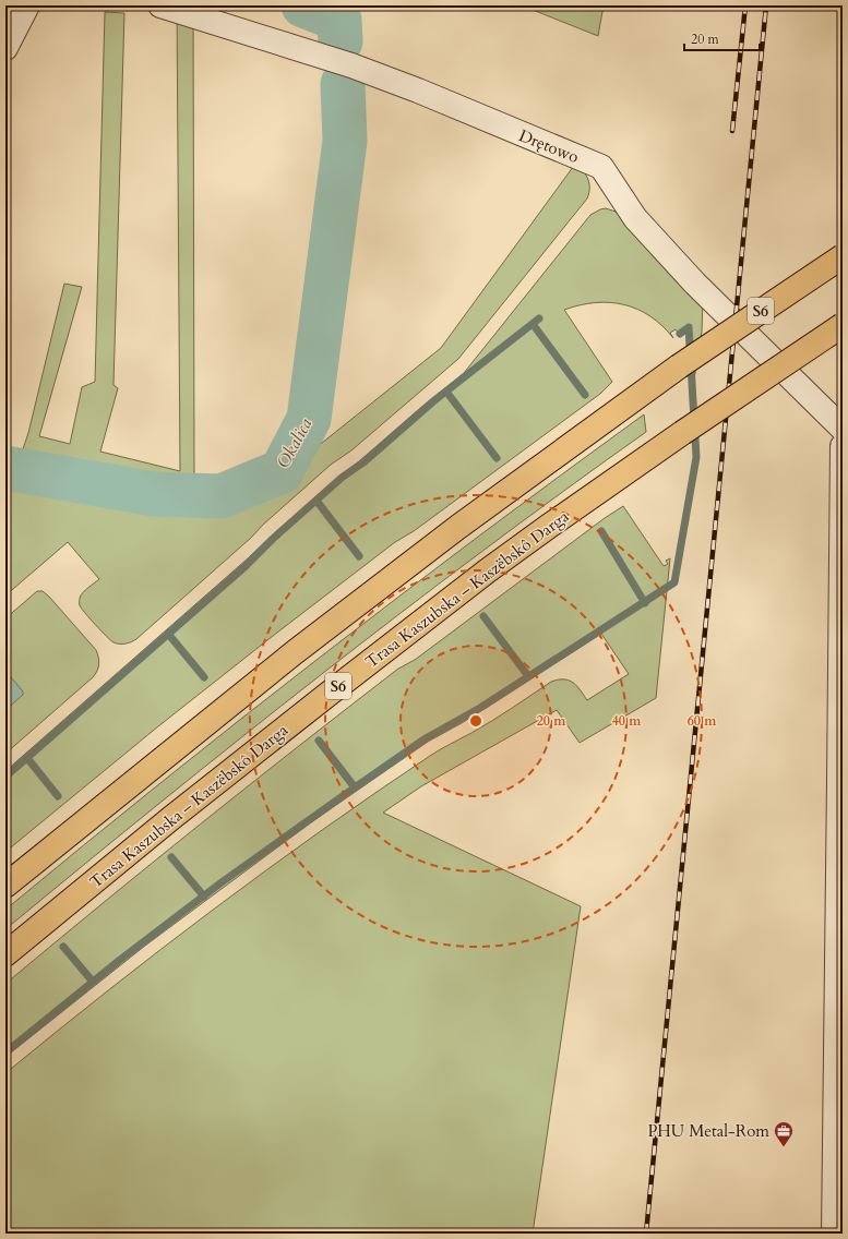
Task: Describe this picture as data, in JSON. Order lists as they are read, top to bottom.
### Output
{
  "streets": {
    "highway": ["S6", "Trasa Kaszubska – Kaszëbskô Darga"],
    "street": ["Drętowo"]
  },
  "water": ["Okalica"],
  "places": {
    "office": ["PHU Metal-Rom"]
  },
  "scale_bar": "20 m",
  "rings": ["20 m", "40 m", "60 m"]
}
